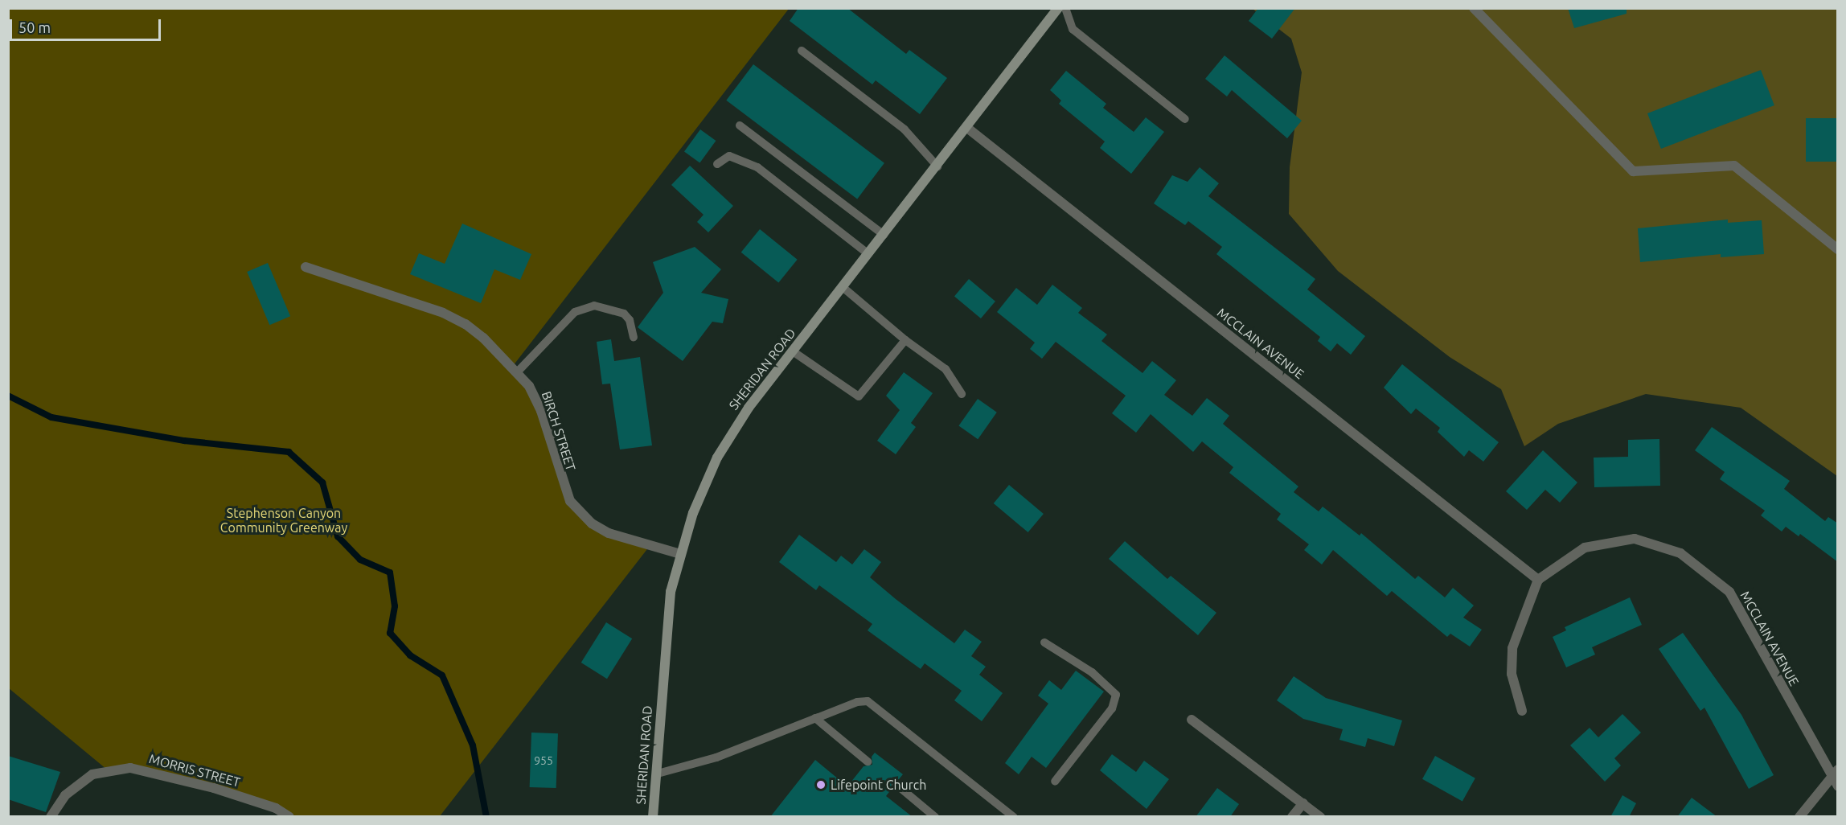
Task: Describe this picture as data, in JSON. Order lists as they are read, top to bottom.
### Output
{
  "streets": {
    "main road": ["SHERIDAN ROAD"],
    "street": ["MCCLAIN AVENUE", "BIRCH STREET", "MORRIS STREET"]
  },
  "crossings": [
    ["MCCLAIN AVENUE", "SHERIDAN ROAD"],
    ["SHERIDAN ROAD", "BIRCH STREET"]
  ],
  "parks": ["Stephenson Canyon Community Greenway"],
  "places": ["Lifepoint Church"],
  "house_numbers": ["955"],
  "scale_bar": "50 m"
}
